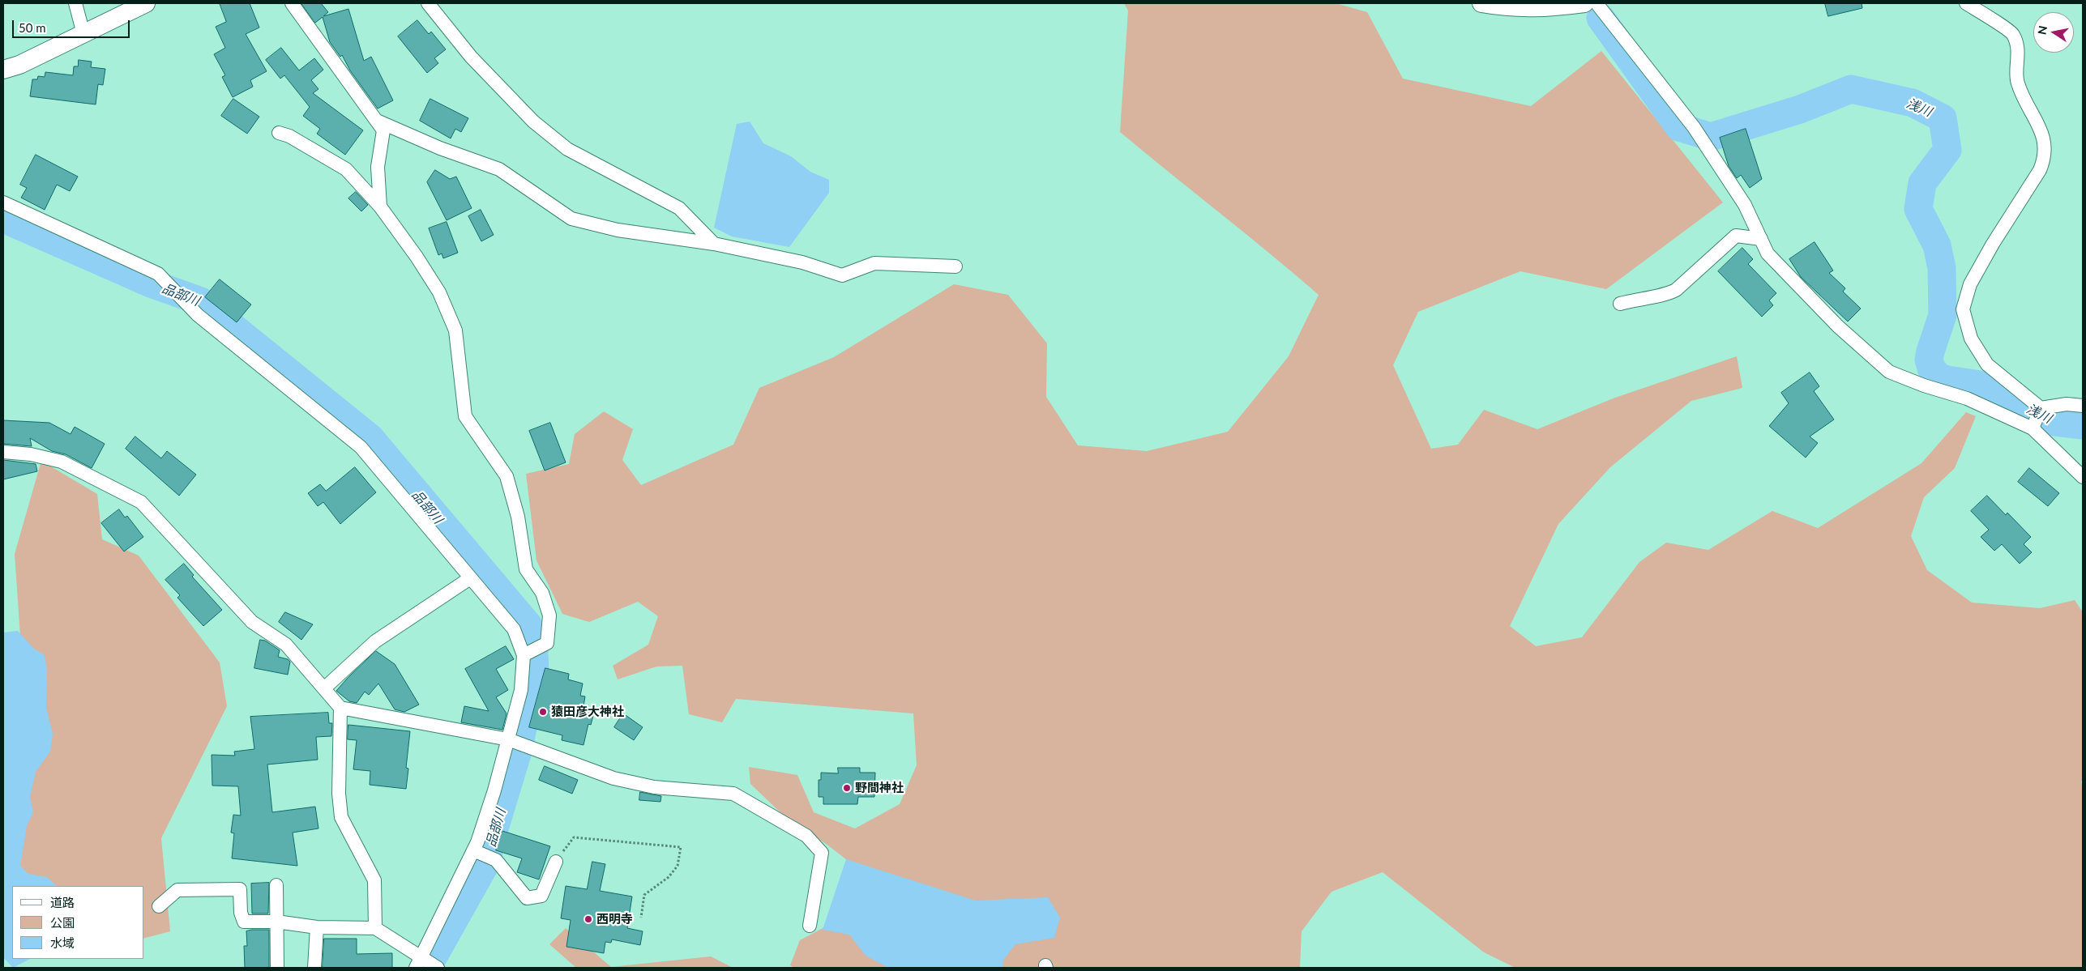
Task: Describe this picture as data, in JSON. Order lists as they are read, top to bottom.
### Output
{
  "water": ["浅川", "品部川"],
  "places": ["猿田彦大神社", "野間神社", "西明寺"],
  "legend": ["道路", "公園", "水域"],
  "scale_bar": "50 m",
  "north": "left"
}
